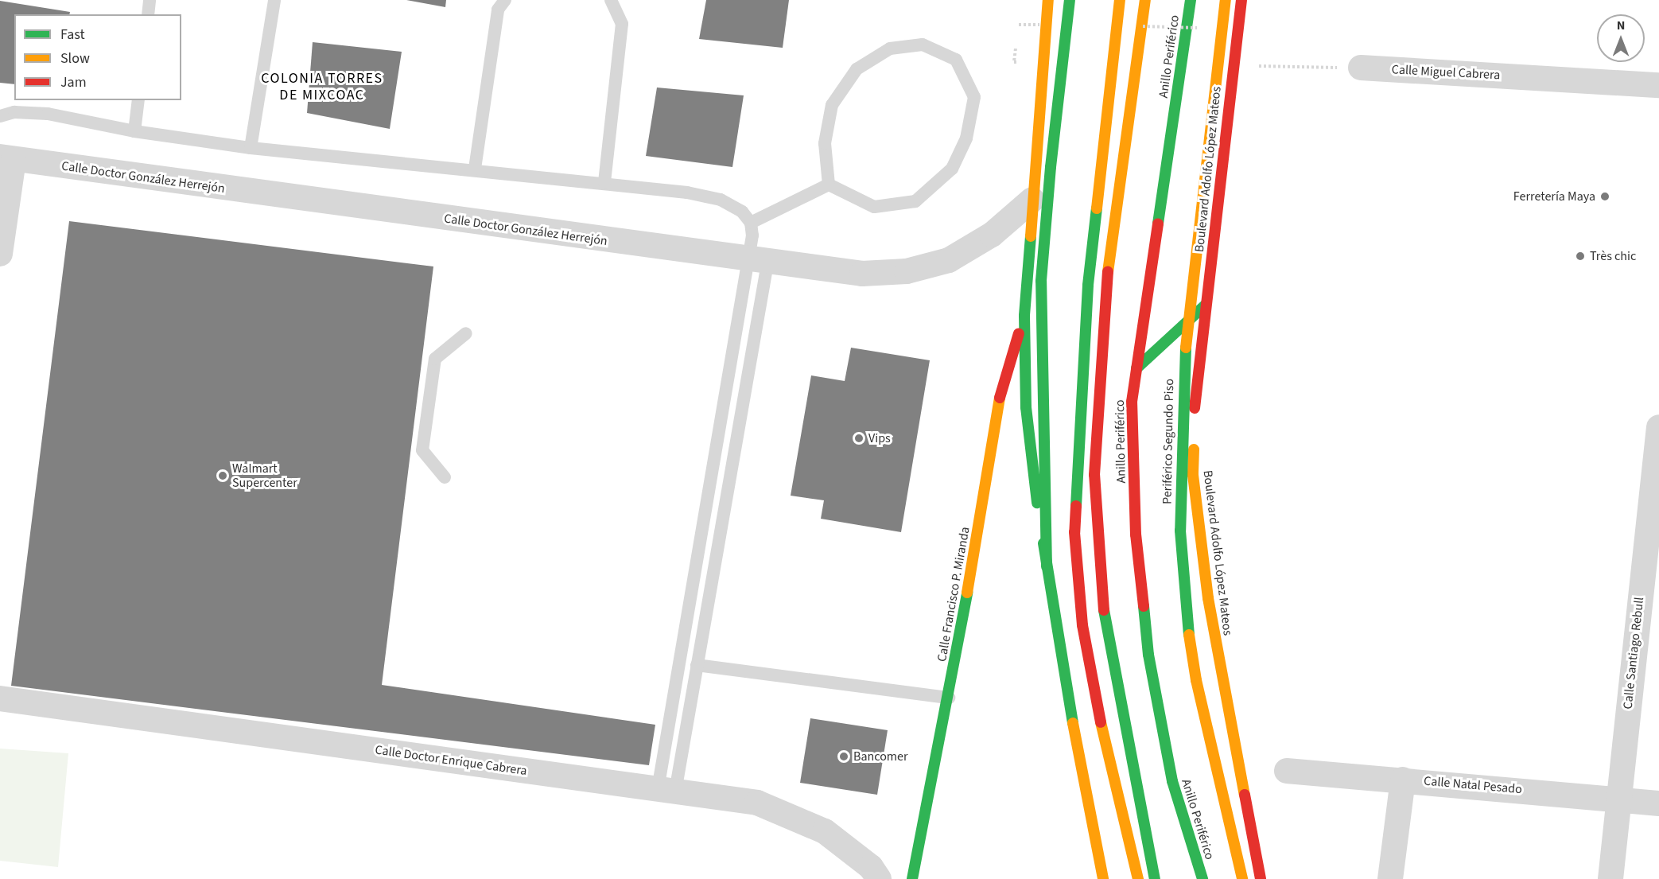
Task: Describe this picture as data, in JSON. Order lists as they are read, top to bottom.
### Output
{
  "streets": {
    "main road": [
      "Anillo Periférico",
      "Boulevard Adolfo López Mateos",
      "Periférico Segundo Piso",
      "Calle Francisco P. Miranda"
    ],
    "street": [
      "Calle Miguel Cabrera",
      "Calle Doctor González Herrejón",
      "Calle Santiago Rebull",
      "Calle Doctor Enrique Cabrera",
      "Calle Natal Pesado"
    ]
  },
  "crossings": [
    ["Calle Santiago Rebull", "Calle Natal Pesado"]
  ],
  "districts": ["COLONIA TORRES DE MIXCOAC"],
  "places": [
    "Ferretería Maya",
    "Très chic",
    "Vips",
    "Walmart Supercenter",
    "Bancomer"
  ],
  "legend": ["Fast", "Slow", "Jam"],
  "north": "top"
}
